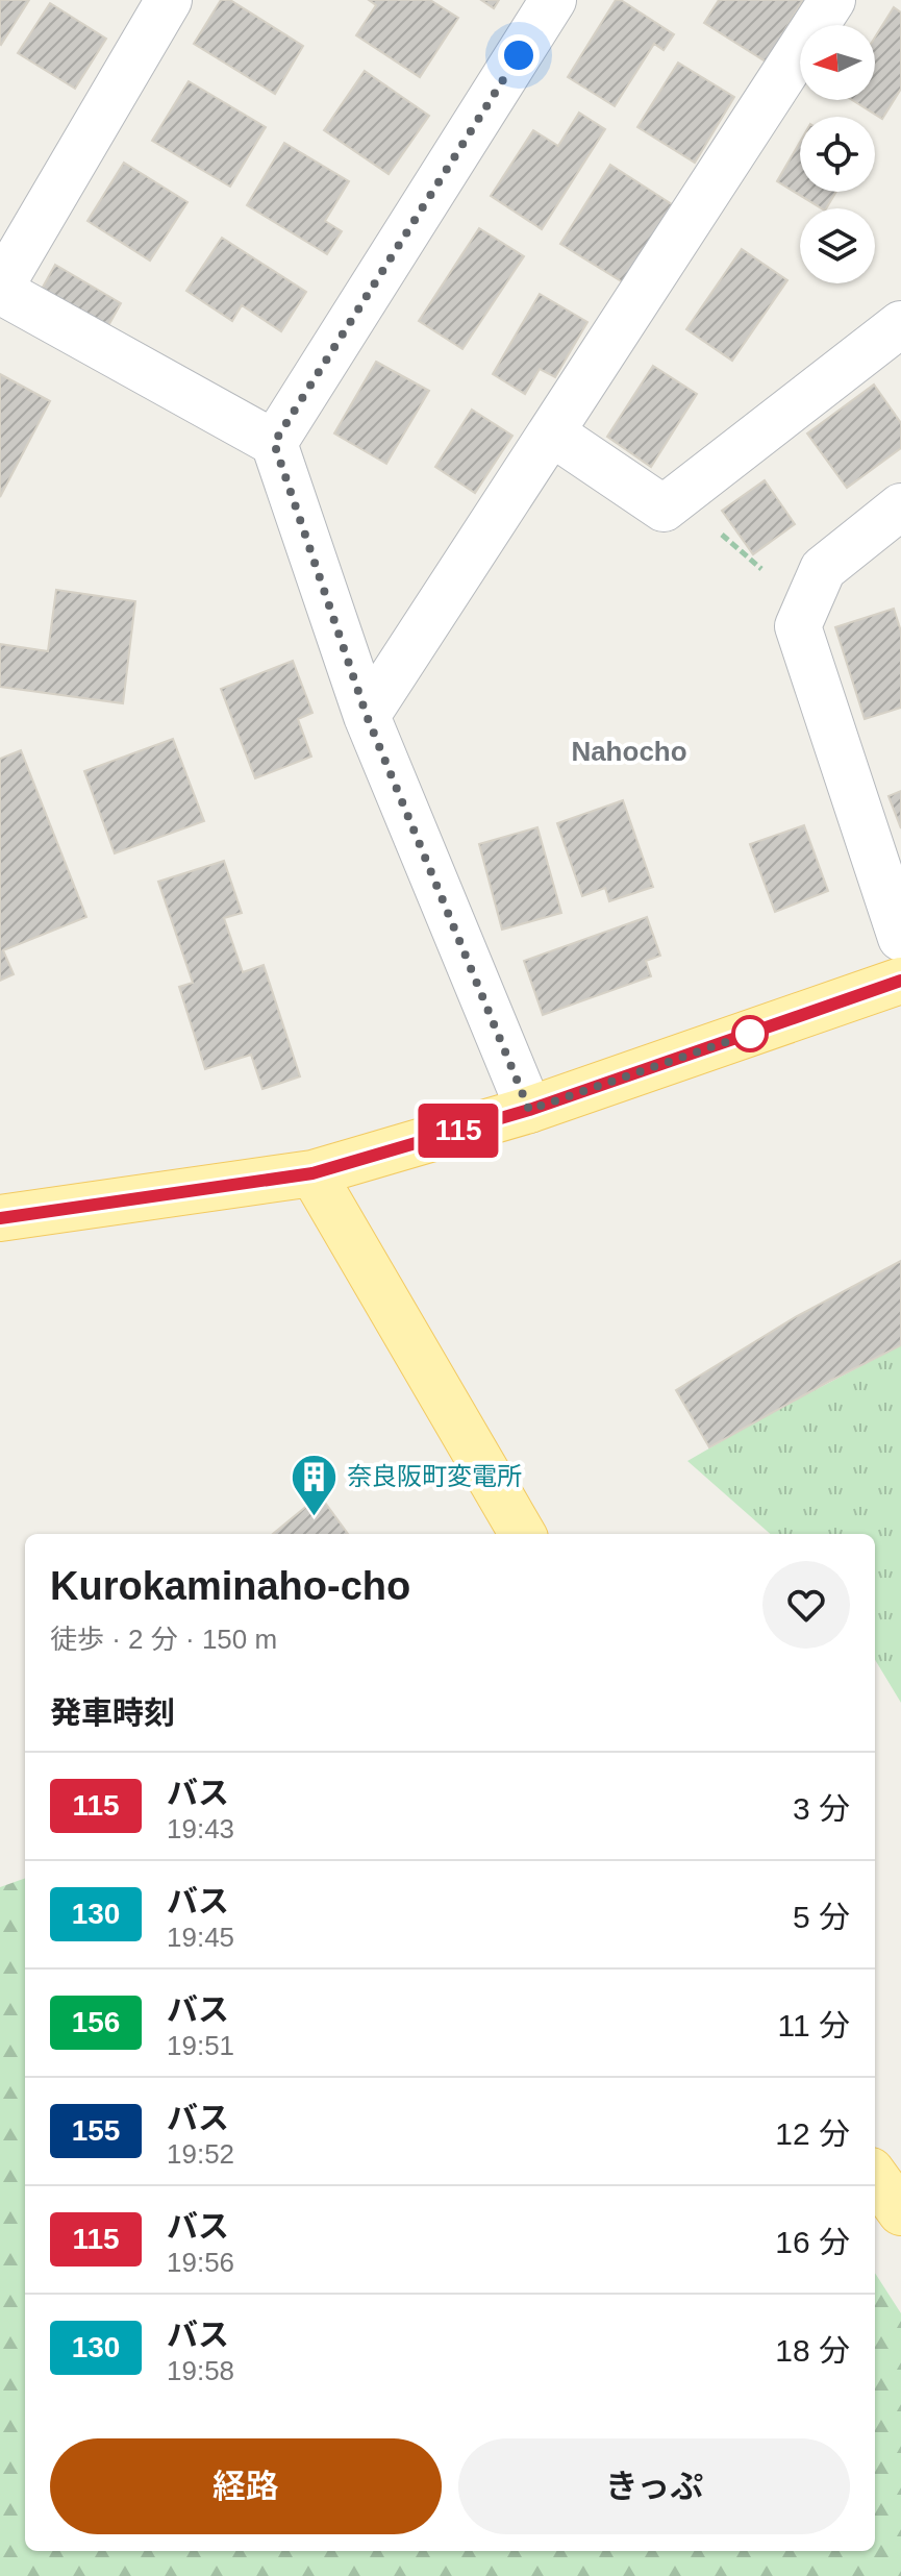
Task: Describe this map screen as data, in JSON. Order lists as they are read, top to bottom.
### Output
{
  "districts": ["Nahocho"],
  "places": {
    "building": ["奈良阪町変電所"]
  },
  "lines": ["bus line 115"],
  "north": "left",
  "page": {
    "on_map": "115",
    "heading": [
      ["Kurokaminaho-cho", "徒歩 · 2 分 · 150 m"],
      "発車時刻"
    ],
    "list": [
      {
        "mark": "115",
        "name": "バス",
        "note": "19:43",
        "value": "3 分"
      },
      {
        "mark": "130",
        "name": "バス",
        "note": "19:45",
        "value": "5 分"
      },
      {
        "mark": "156",
        "name": "バス",
        "note": "19:51",
        "value": "11 分"
      },
      {
        "mark": "155",
        "name": "バス",
        "note": "19:52",
        "value": "12 分"
      },
      {
        "mark": "115",
        "name": "バス",
        "note": "19:56",
        "value": "16 分"
      },
      {
        "mark": "130",
        "name": "バス",
        "note": "19:58",
        "value": "18 分"
      }
    ],
    "buttons": ["経路", "きっぷ"]
  }
}
